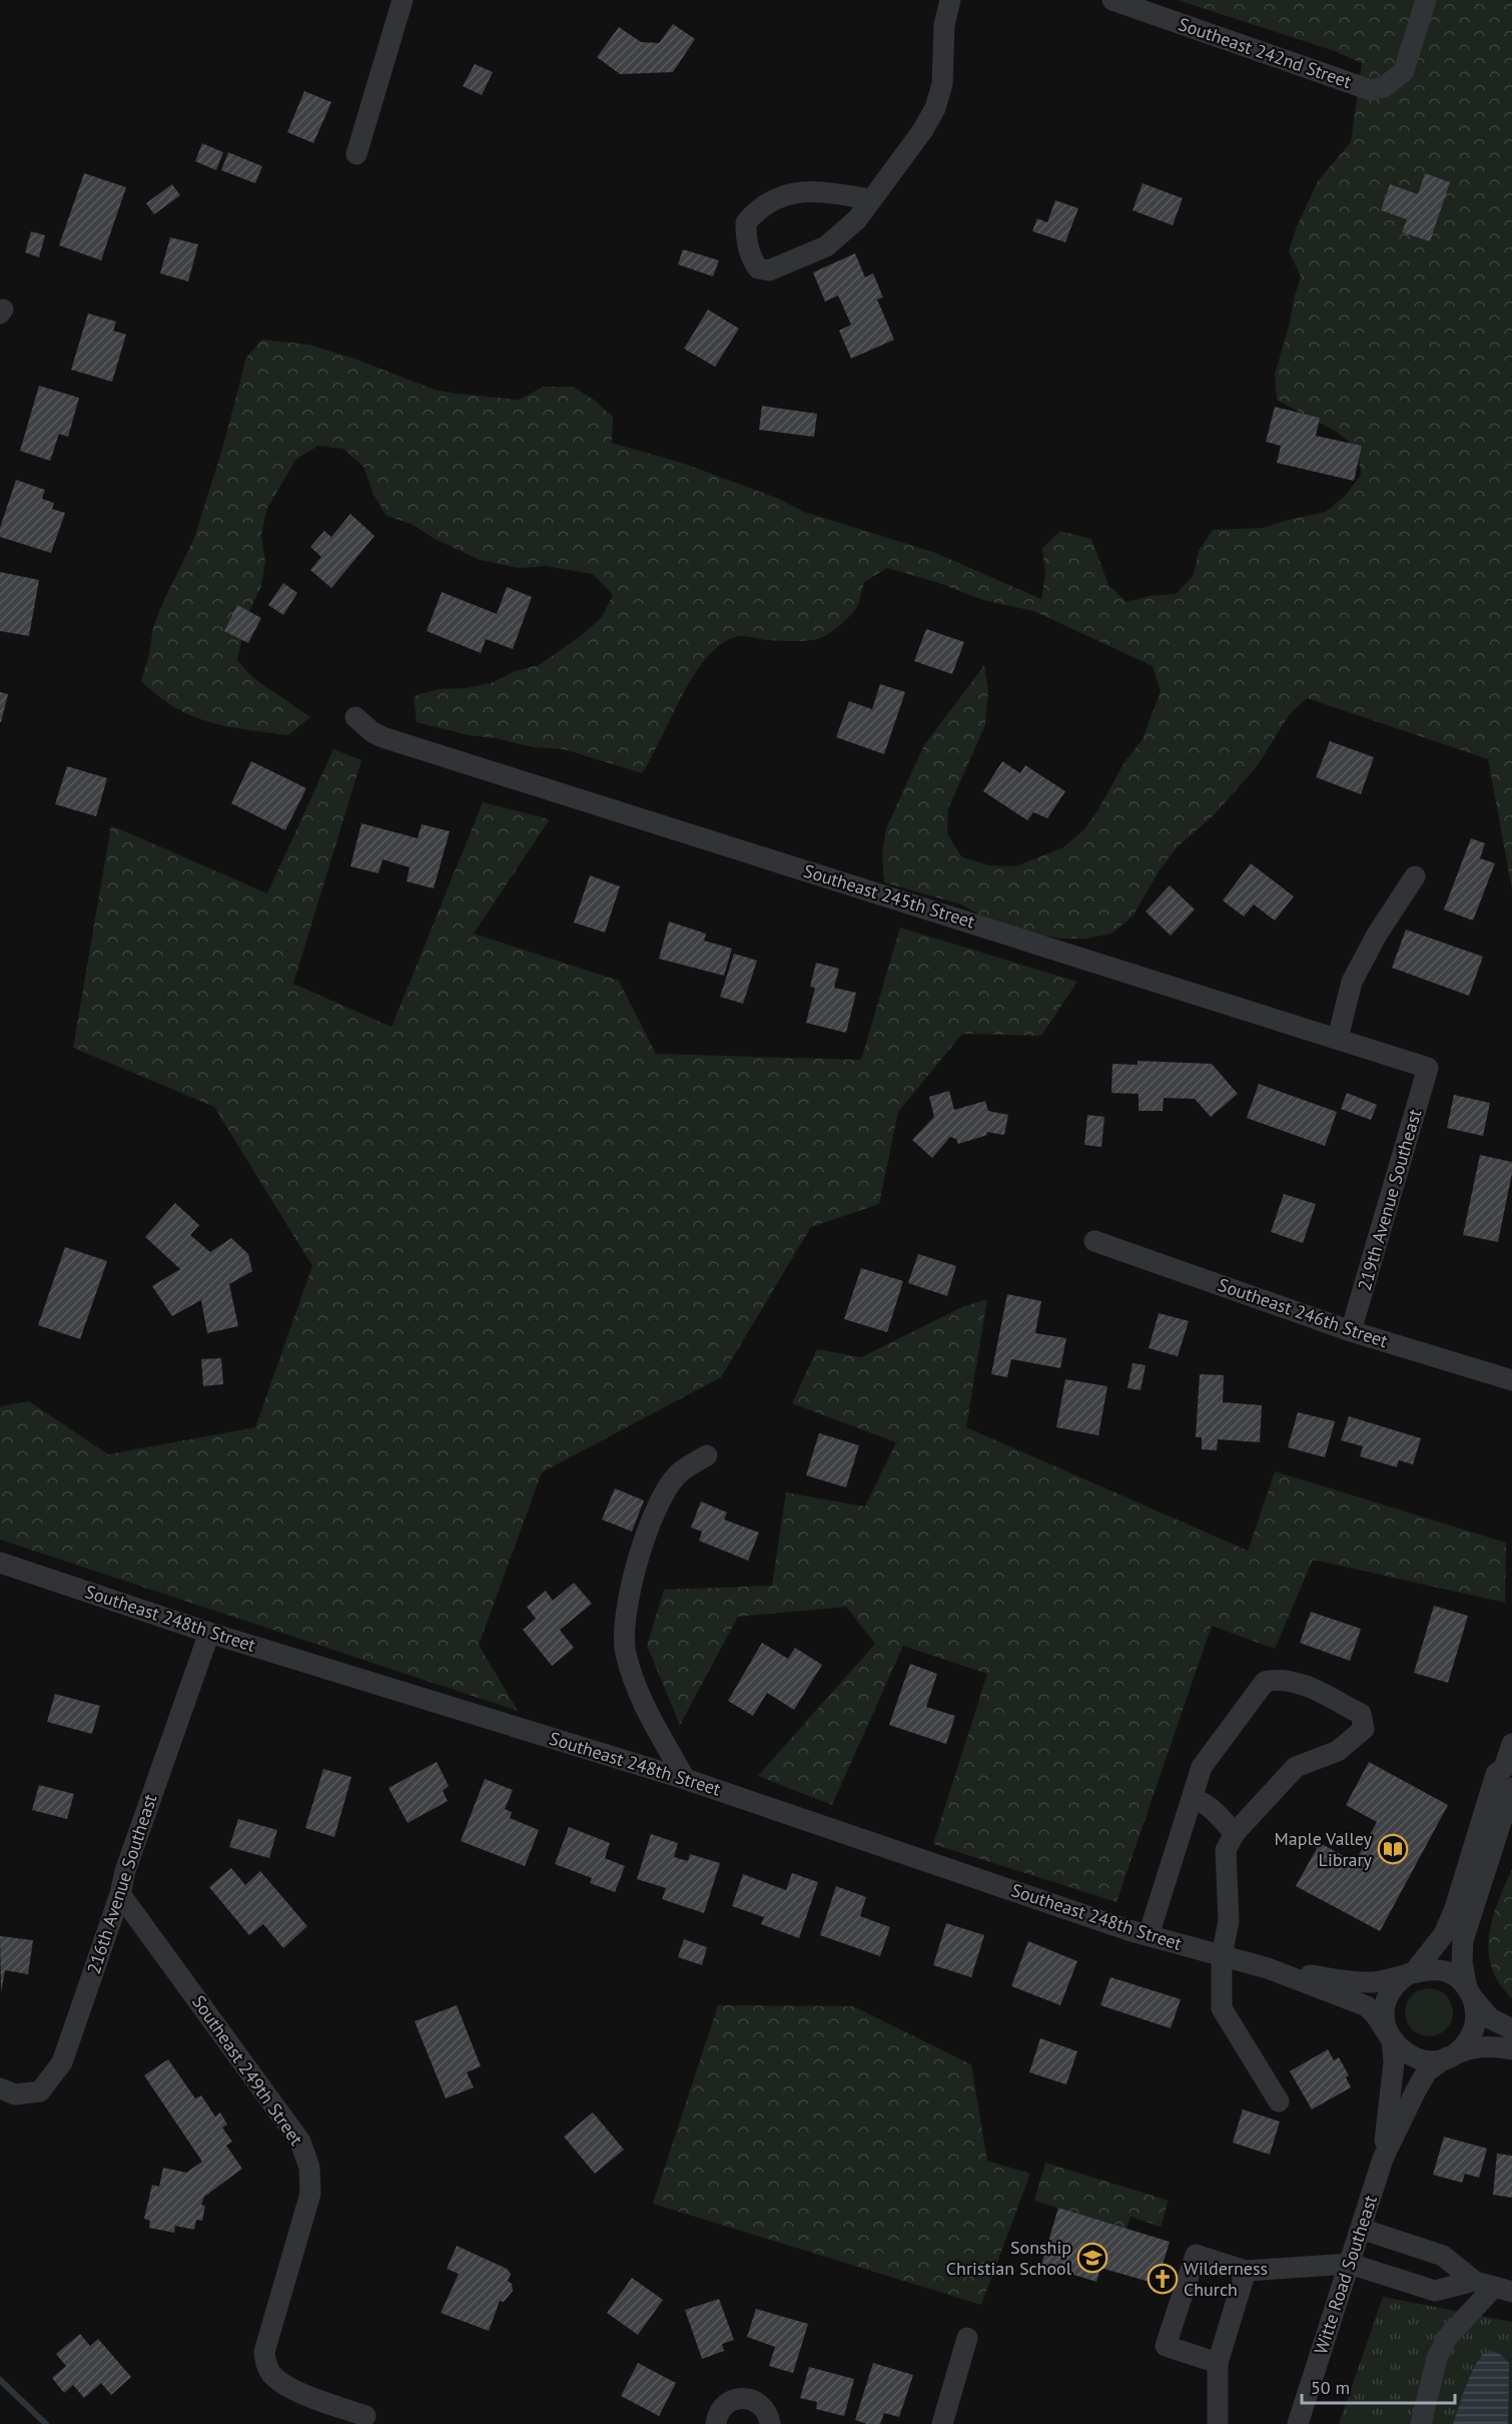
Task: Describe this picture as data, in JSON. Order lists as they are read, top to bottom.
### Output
{
  "streets": {
    "street": [
      "Southeast 242nd Street",
      "Southeast 245th Street",
      "219th Avenue Southeast",
      "Southeast 246th Street",
      "Southeast 248th Street",
      "216th Avenue Southeast",
      "Southeast 249th Street",
      "Witte Road Southeast"
    ]
  },
  "crossings": [
    ["Southeast 245th Street", "219th Avenue Southeast"],
    ["219th Avenue Southeast", "Southeast 246th Street"],
    ["Southeast 248th Street", "216th Avenue Southeast"],
    ["Southeast 248th Street", "Witte Road Southeast"],
    ["216th Avenue Southeast", "Southeast 249th Street"]
  ],
  "places": {
    "library": ["Maple Valley Library"],
    "school or university": ["Sonship Christian School"],
    "church": ["Wilderness Church"]
  },
  "scale_bar": "50 m"
}
